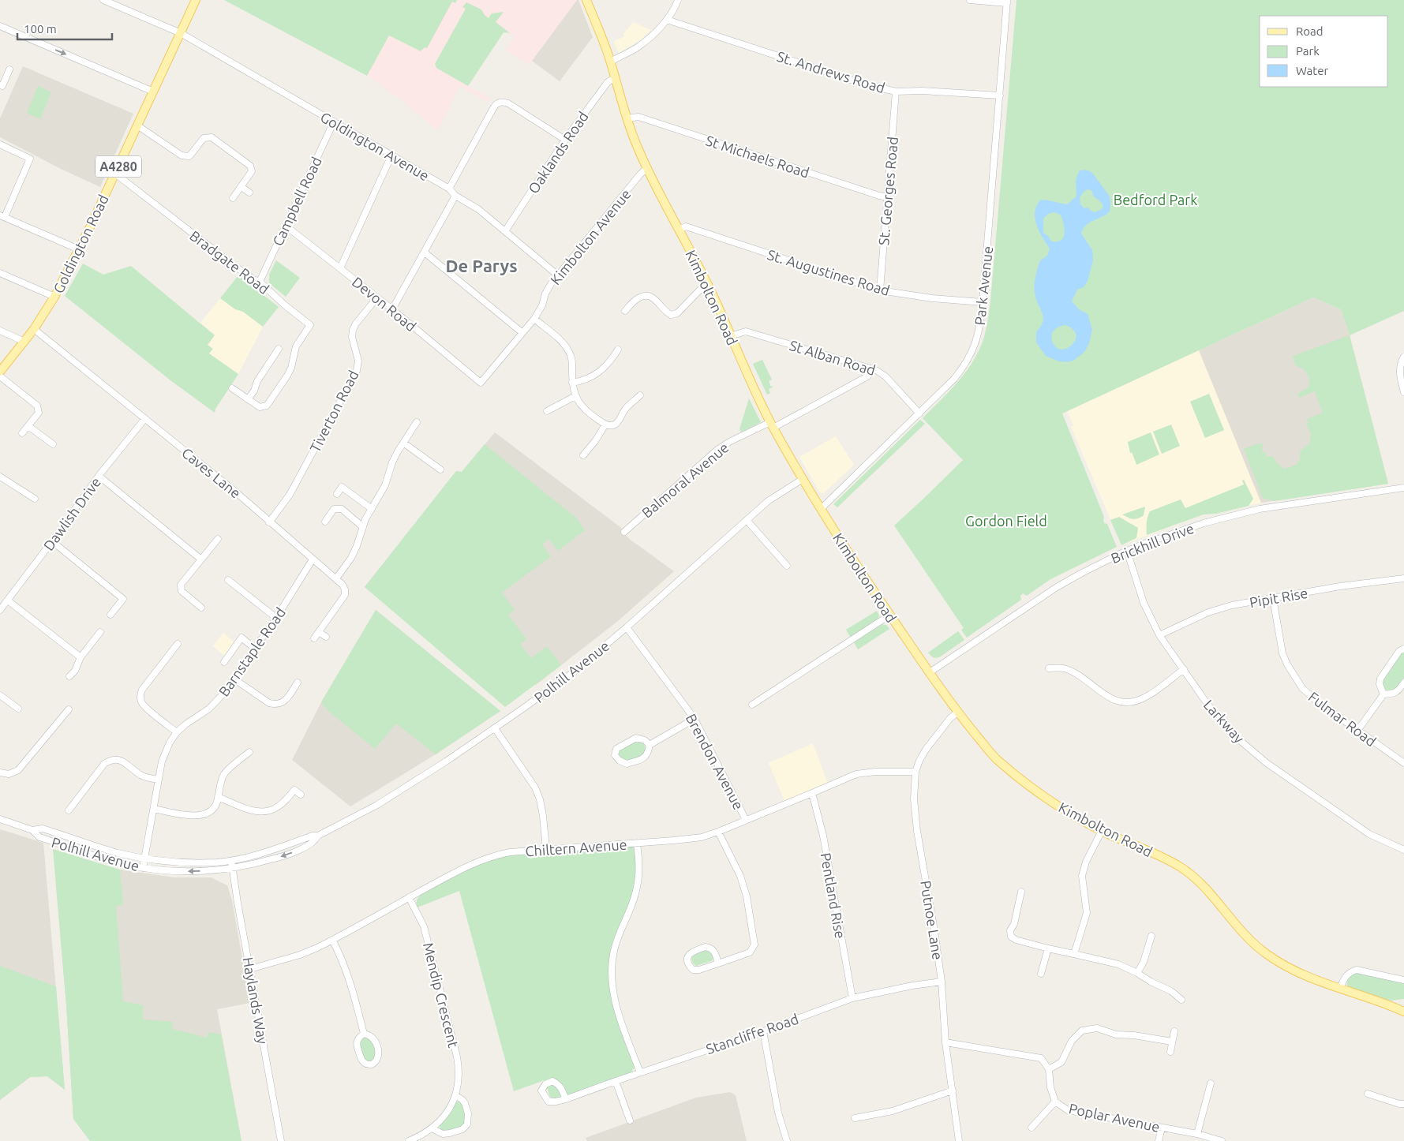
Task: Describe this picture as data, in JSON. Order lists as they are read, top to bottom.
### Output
{
  "streets": {
    "main road": ["A4280", "Goldington Road", "Kimbolton Road"],
    "street": [
      "St. Andrews Road",
      "Goldington Avenue",
      "Oaklands Road",
      "St Michaels Road",
      "St. Georges Road",
      "Campbell Road",
      "Kimbolton Avenue",
      "Bradgate Road",
      "St. Augustines Road",
      "Park Avenue",
      "Devon Road",
      "St Alban Road",
      "Tiverton Road",
      "Caves Lane",
      "Balmoral Avenue",
      "Dawlish Drive",
      "Brickhill Drive",
      "Pipit Rise",
      "Barnstaple Road",
      "Polhill Avenue",
      "Fulmar Road",
      "Larkway",
      "Brendon Avenue",
      "Chiltern Avenue",
      "Pentland Rise",
      "Putnoe Lane",
      "Mendip Crescent",
      "Haylands Way",
      "Stancliffe Road",
      "Poplar Avenue"
    ]
  },
  "crossings": [
    ["St. Andrews Road", "St. Georges Road"],
    ["St. Andrews Road", "Park Avenue"],
    ["Goldington Avenue", "Oaklands Road"],
    ["Goldington Avenue", "Campbell Road"],
    ["Goldington Avenue", "Kimbolton Avenue"],
    ["Goldington Avenue", "Goldington Road"],
    ["Oaklands Road", "Kimbolton Road"],
    ["St Michaels Road", "St. Georges Road"],
    ["St Michaels Road", "Kimbolton Road"],
    ["St. Georges Road", "St. Augustines Road"],
    ["Campbell Road", "Bradgate Road"],
    ["Campbell Road", "Devon Road"],
    ["Kimbolton Avenue", "Kimbolton Road"],
    ["Kimbolton Avenue", "Devon Road"],
    ["Goldington Road", "Bradgate Road"],
    ["Goldington Road", "Caves Lane"],
    ["St. Augustines Road", "Park Avenue"],
    ["St. Augustines Road", "Kimbolton Road"],
    ["Park Avenue", "Kimbolton Road"],
    ["Park Avenue", "St Alban Road"],
    ["Kimbolton Road", "St Alban Road"],
    ["Kimbolton Road", "Balmoral Avenue"],
    ["Kimbolton Road", "Brickhill Drive"],
    ["Kimbolton Road", "Polhill Avenue"],
    ["Kimbolton Road", "Putnoe Lane"],
    ["Devon Road", "Tiverton Road"],
    ["St Alban Road", "Balmoral Avenue"],
    ["Tiverton Road", "Caves Lane"],
    ["Caves Lane", "Dawlish Drive"],
    ["Caves Lane", "Barnstaple Road"],
    ["Brickhill Drive", "Larkway"],
    ["Pipit Rise", "Fulmar Road"],
    ["Pipit Rise", "Larkway"],
    ["Barnstaple Road", "Polhill Avenue"],
    ["Polhill Avenue", "Brendon Avenue"],
    ["Polhill Avenue", "Haylands Way"],
    ["Brendon Avenue", "Chiltern Avenue"],
    ["Chiltern Avenue", "Pentland Rise"],
    ["Chiltern Avenue", "Putnoe Lane"],
    ["Chiltern Avenue", "Mendip Crescent"],
    ["Chiltern Avenue", "Haylands Way"],
    ["Pentland Rise", "Stancliffe Road"],
    ["Putnoe Lane", "Stancliffe Road"]
  ],
  "districts": ["De Parys"],
  "parks": ["Bedford Park", "Gordon Field"],
  "legend": ["Road", "Park", "Water"],
  "scale_bar": "100 m"
}
